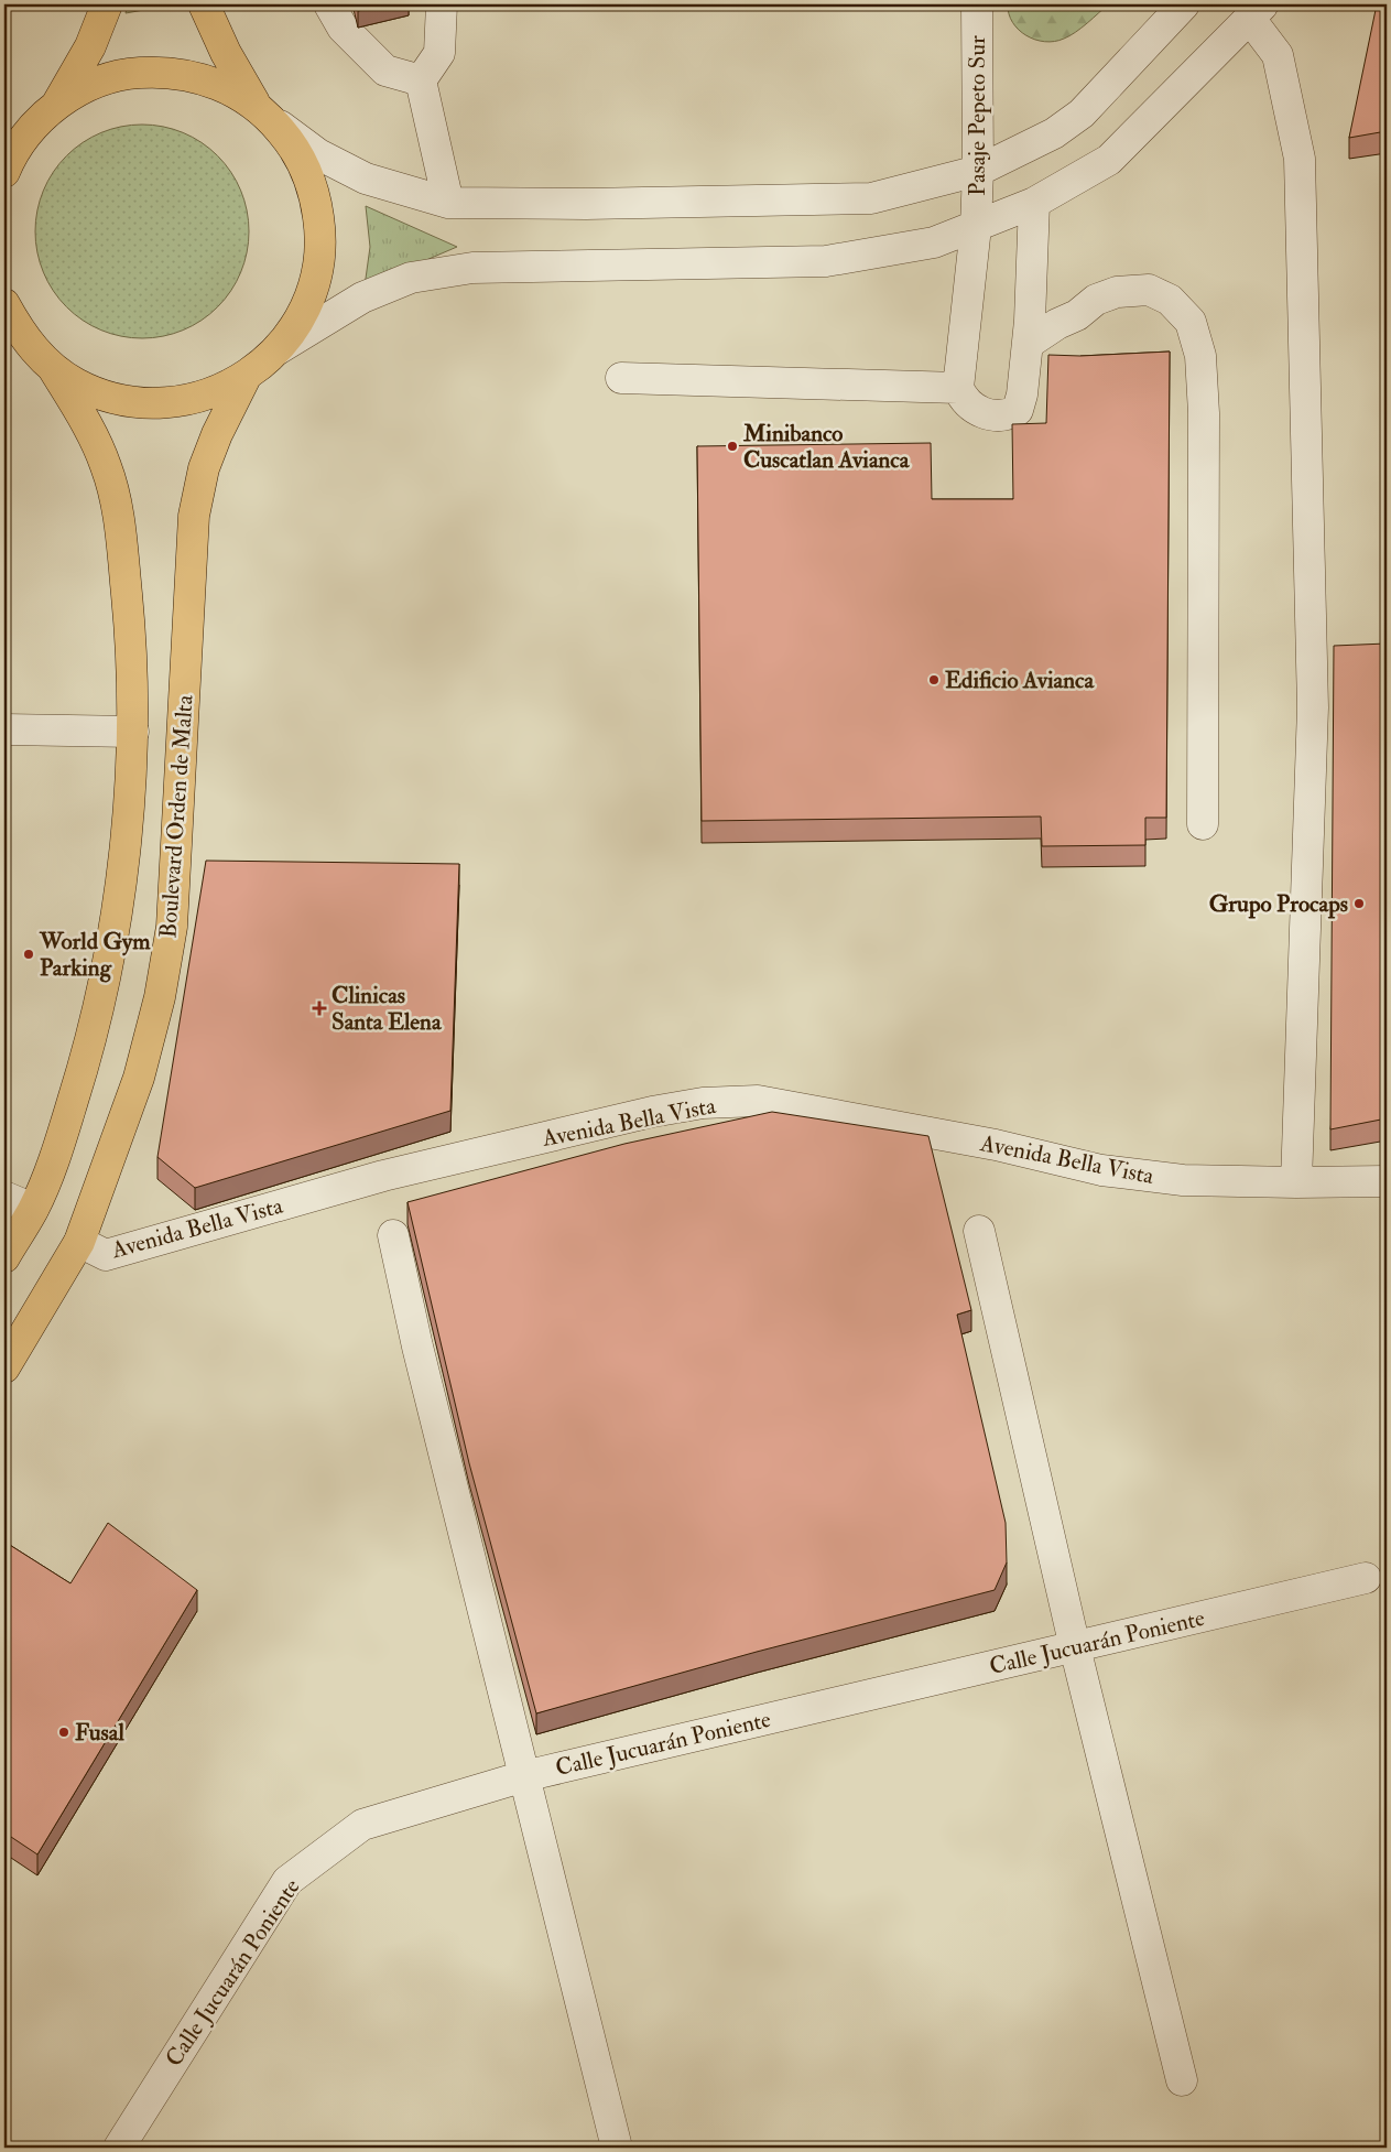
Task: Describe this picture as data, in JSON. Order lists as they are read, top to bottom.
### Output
{
  "streets": {
    "highway": ["Boulevard Orden de Malta"],
    "street": ["Pasaje Pepeto Sur", "Avenida Bella Vista", "Calle Jucuarán Poniente"]
  },
  "crossings": [
    ["Boulevard Orden de Malta", "Avenida Bella Vista"]
  ],
  "places": {
    "other": [
      "Minibanco Cuscatlan Avianca",
      "Edificio Avianca",
      "Grupo Procaps",
      "World Gym Parking",
      "Fusal"
    ],
    "health": ["Clinicas Santa Elena"]
  }
}
